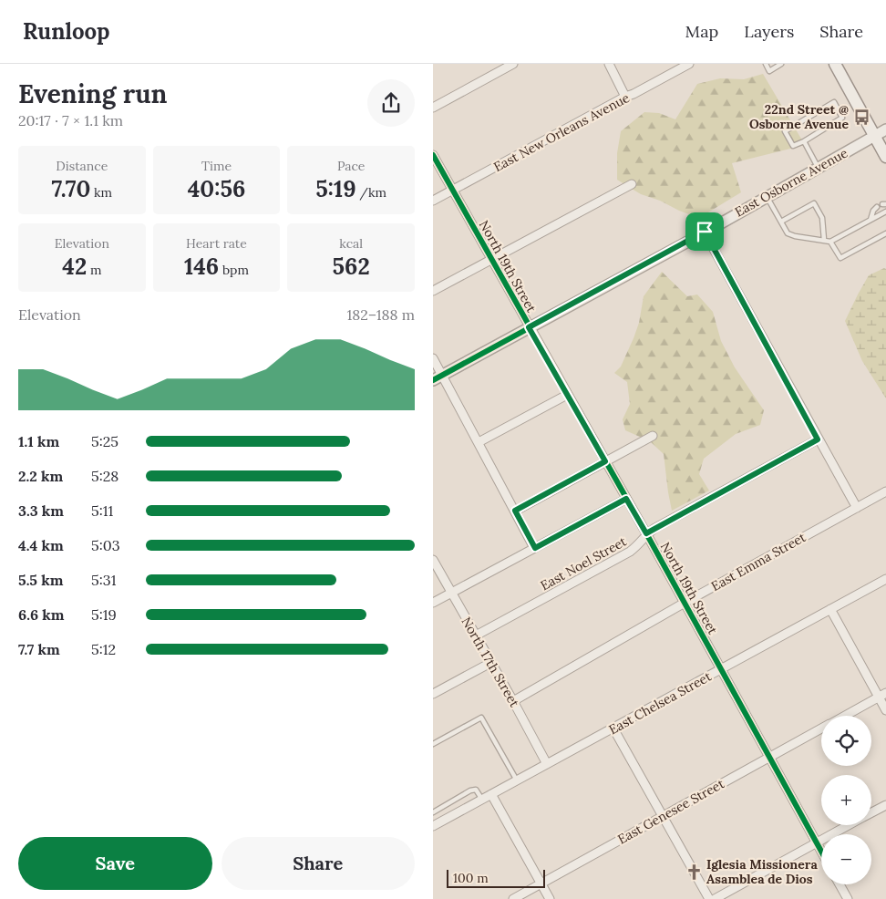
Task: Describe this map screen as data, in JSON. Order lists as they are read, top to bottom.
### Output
{
  "streets": {
    "street": [
      "East New Orleans Avenue",
      "East Osborne Avenue",
      "North 19th Street",
      "East Emma Street",
      "East Noel Street",
      "North 17th Street",
      "East Chelsea Street",
      "East Genesee Street"
    ]
  },
  "crossings": [
    ["East New Orleans Avenue", "North 19th Street"],
    ["East Osborne Avenue", "North 19th Street"],
    ["North 19th Street", "East Emma Street"],
    ["North 19th Street", "East Noel Street"],
    ["North 19th Street", "East Chelsea Street"],
    ["North 19th Street", "East Genesee Street"],
    ["East Emma Street", "North 17th Street"],
    ["East Noel Street", "North 17th Street"],
    ["North 17th Street", "East Chelsea Street"]
  ],
  "places": {
    "bus stop": ["22nd Street @ Osborne Avenue"],
    "church": ["Iglesia Missionera Asamblea de Dios"]
  },
  "scale_bar": "100 m",
  "page": {
    "header": "Runloop",
    "nav": ["Map", "Layers", "Share"],
    "heading": ["Evening run", "20:17 · 7 × 1.1 km"],
    "stats": [
      ["Distance", "7.70 km"],
      ["Time", "40:56"],
      ["Pace", "5:19 /km"],
      ["Elevation", "42 m"],
      ["Heart rate", "146 bpm"],
      ["kcal", "562"]
    ],
    "chart": ["Elevation", "182–188 m"],
    "list": [
      {
        "name": "1.1 km",
        "note": "5:25"
      },
      {
        "name": "2.2 km",
        "note": "5:28"
      },
      {
        "name": "3.3 km",
        "note": "5:11"
      },
      {
        "name": "4.4 km",
        "note": "5:03"
      },
      {
        "name": "5.5 km",
        "note": "5:31"
      },
      {
        "name": "6.6 km",
        "note": "5:19"
      },
      {
        "name": "7.7 km",
        "note": "5:12"
      }
    ],
    "map_buttons": ["+", "−"],
    "buttons": ["Save", "Share"],
    "scale": "100 m"
  }
}
